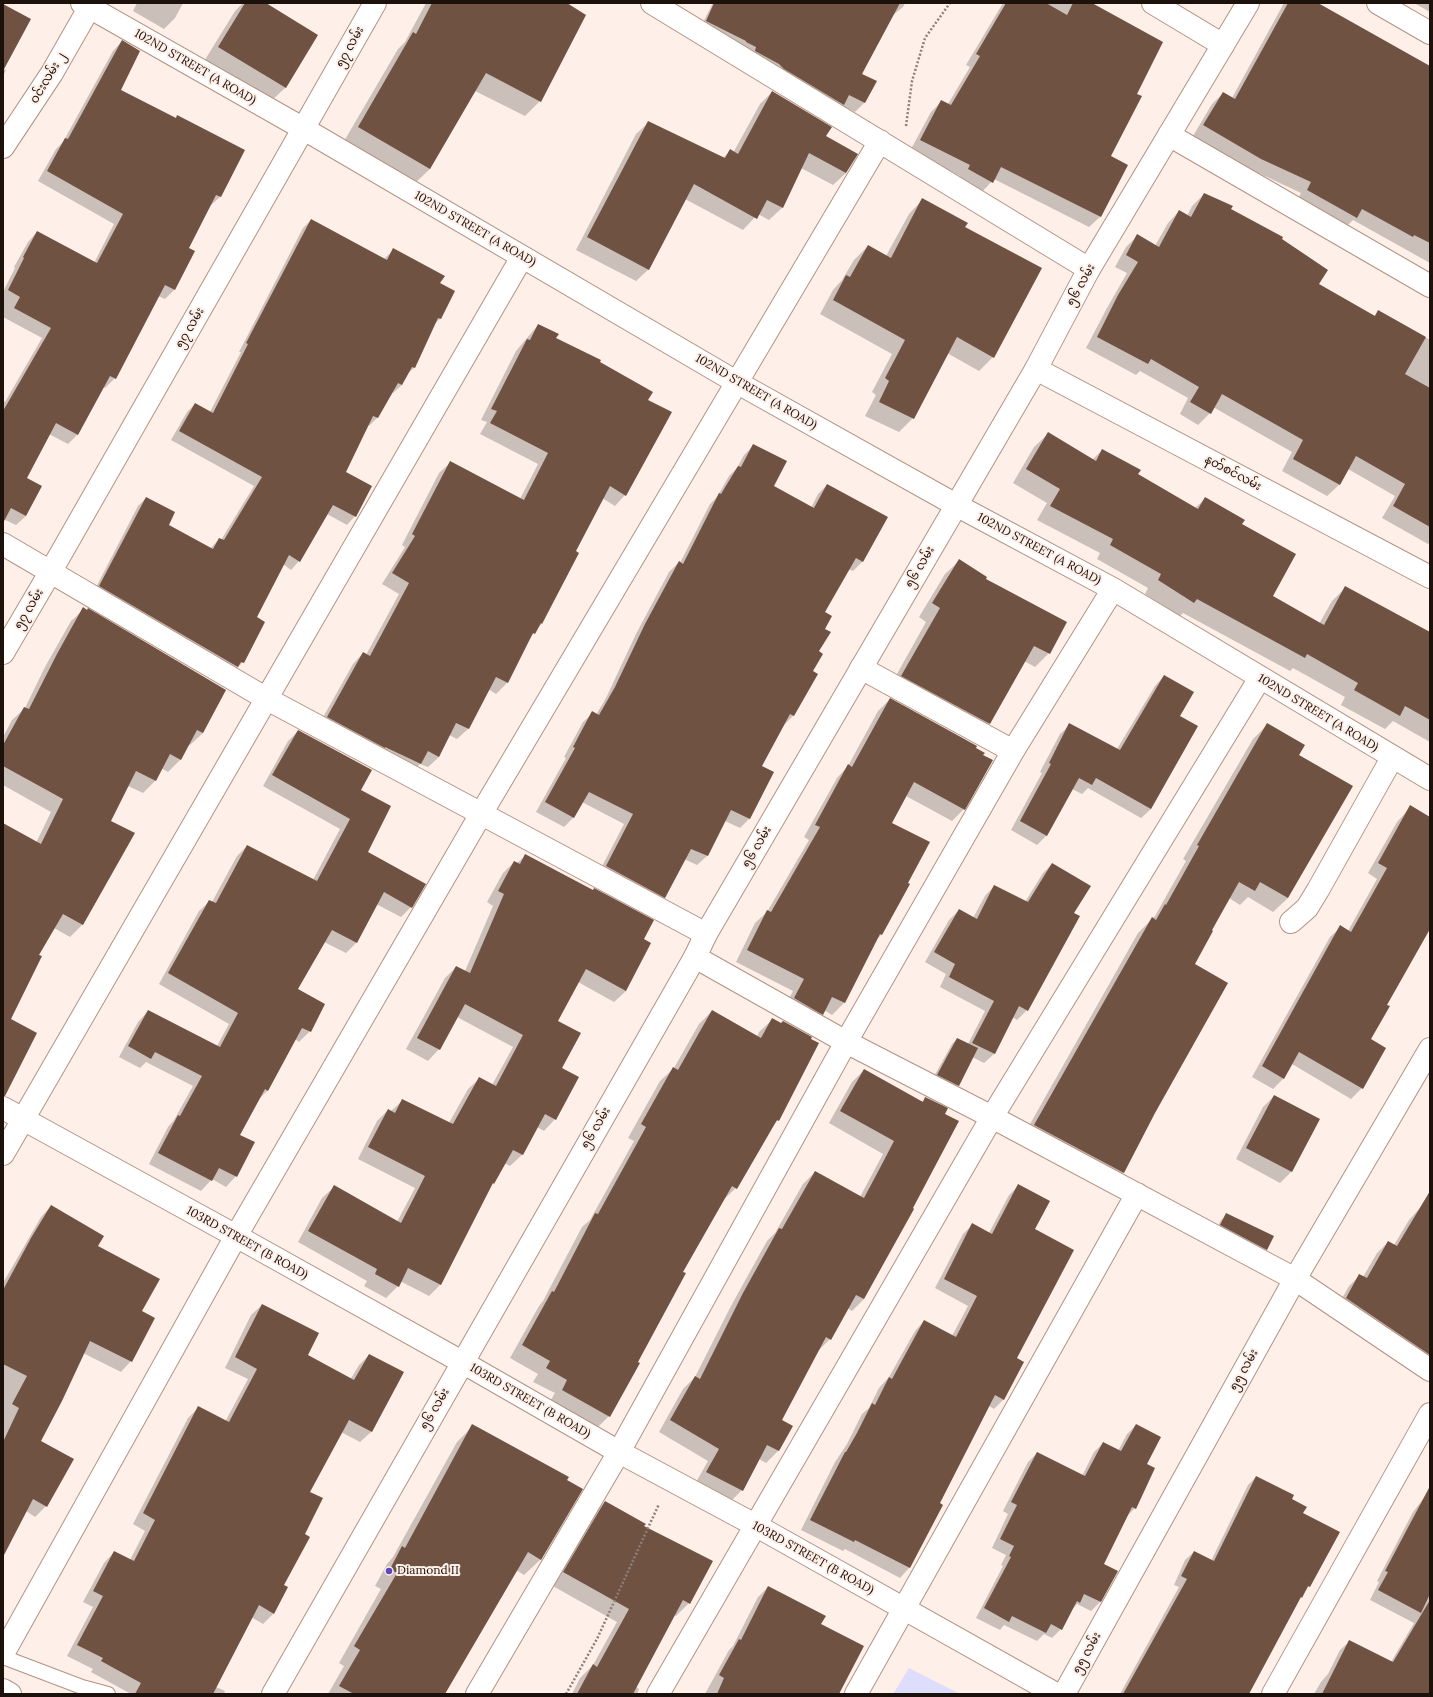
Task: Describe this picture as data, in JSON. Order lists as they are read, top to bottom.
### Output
{
  "streets": {
    "street": [
      "၅၇ လမ်း",
      "102ND STREET (A ROAD)",
      "ဝင်းလမ်း ၂",
      "၅၆ လမ်း",
      "နတ်စင်လမ်း",
      "103RD STREET (B ROAD)",
      "၅၅ လမ်း"
    ]
  },
  "crossings": [
    ["၅၇ လမ်း", "102ND STREET (A ROAD)"],
    ["102ND STREET (A ROAD)", "ဝင်းလမ်း ၂"],
    ["102ND STREET (A ROAD)", "၅၆ လမ်း"],
    ["၅၆ လမ်း", "နတ်စင်လမ်း"],
    ["၅၆ လမ်း", "103RD STREET (B ROAD)"]
  ],
  "places": ["Diamond II"]
}
